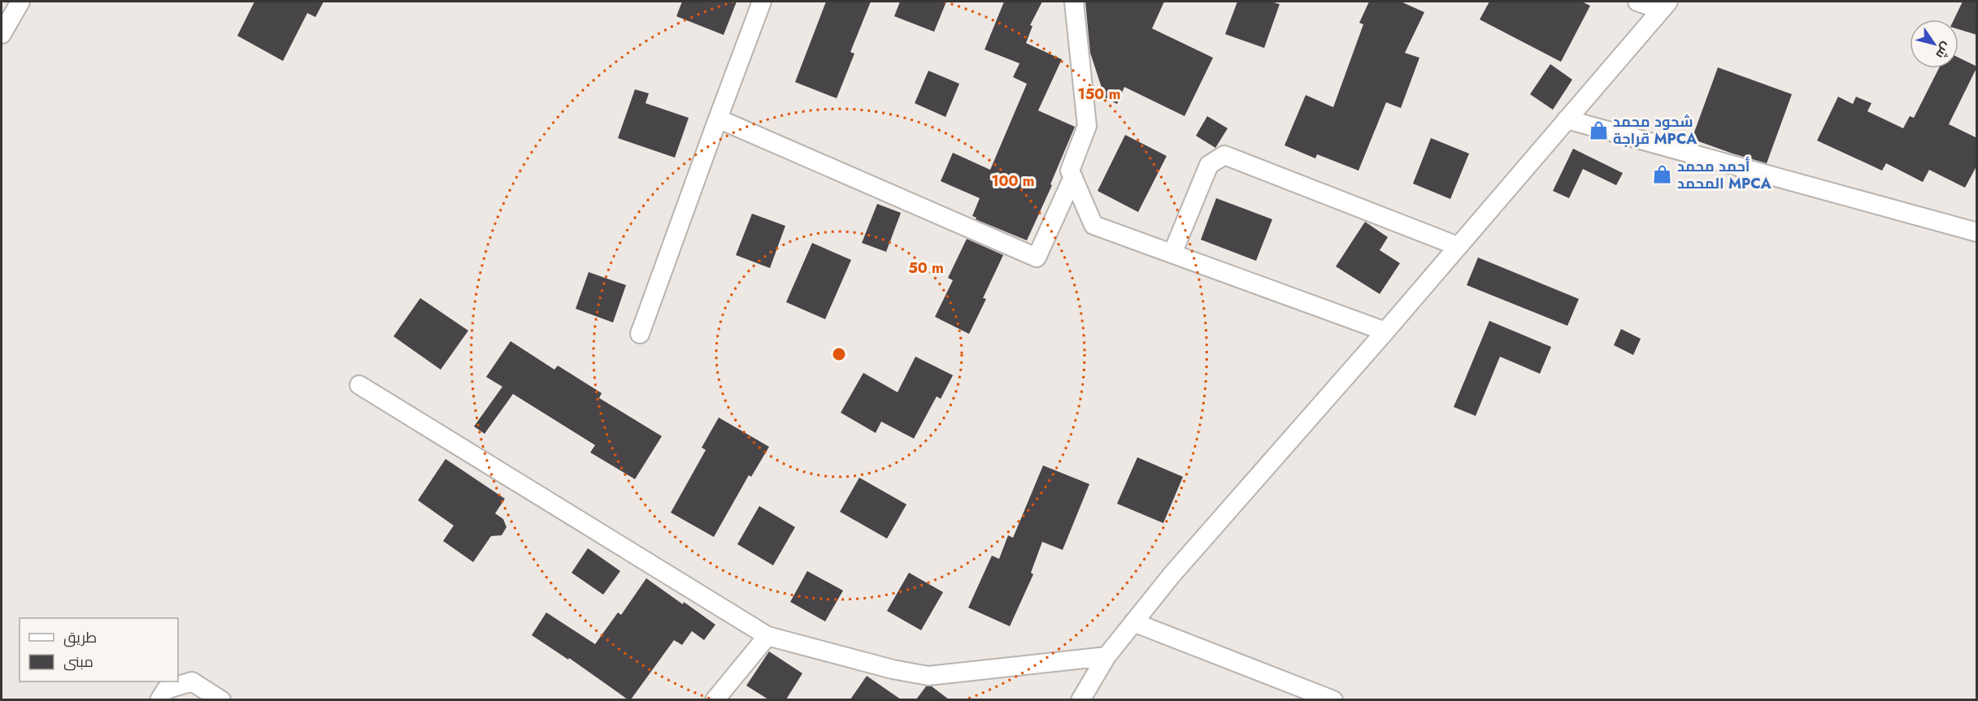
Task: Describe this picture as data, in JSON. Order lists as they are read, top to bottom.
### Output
{
  "places": {
    "shop": ["شحود محمد قراجة MPCA", "أحمد محمد المحمد MPCA"]
  },
  "legend": ["طريق", "مبنى"],
  "north": "bottom right",
  "rings": ["150 m", "100 m", "50 m"]
}
